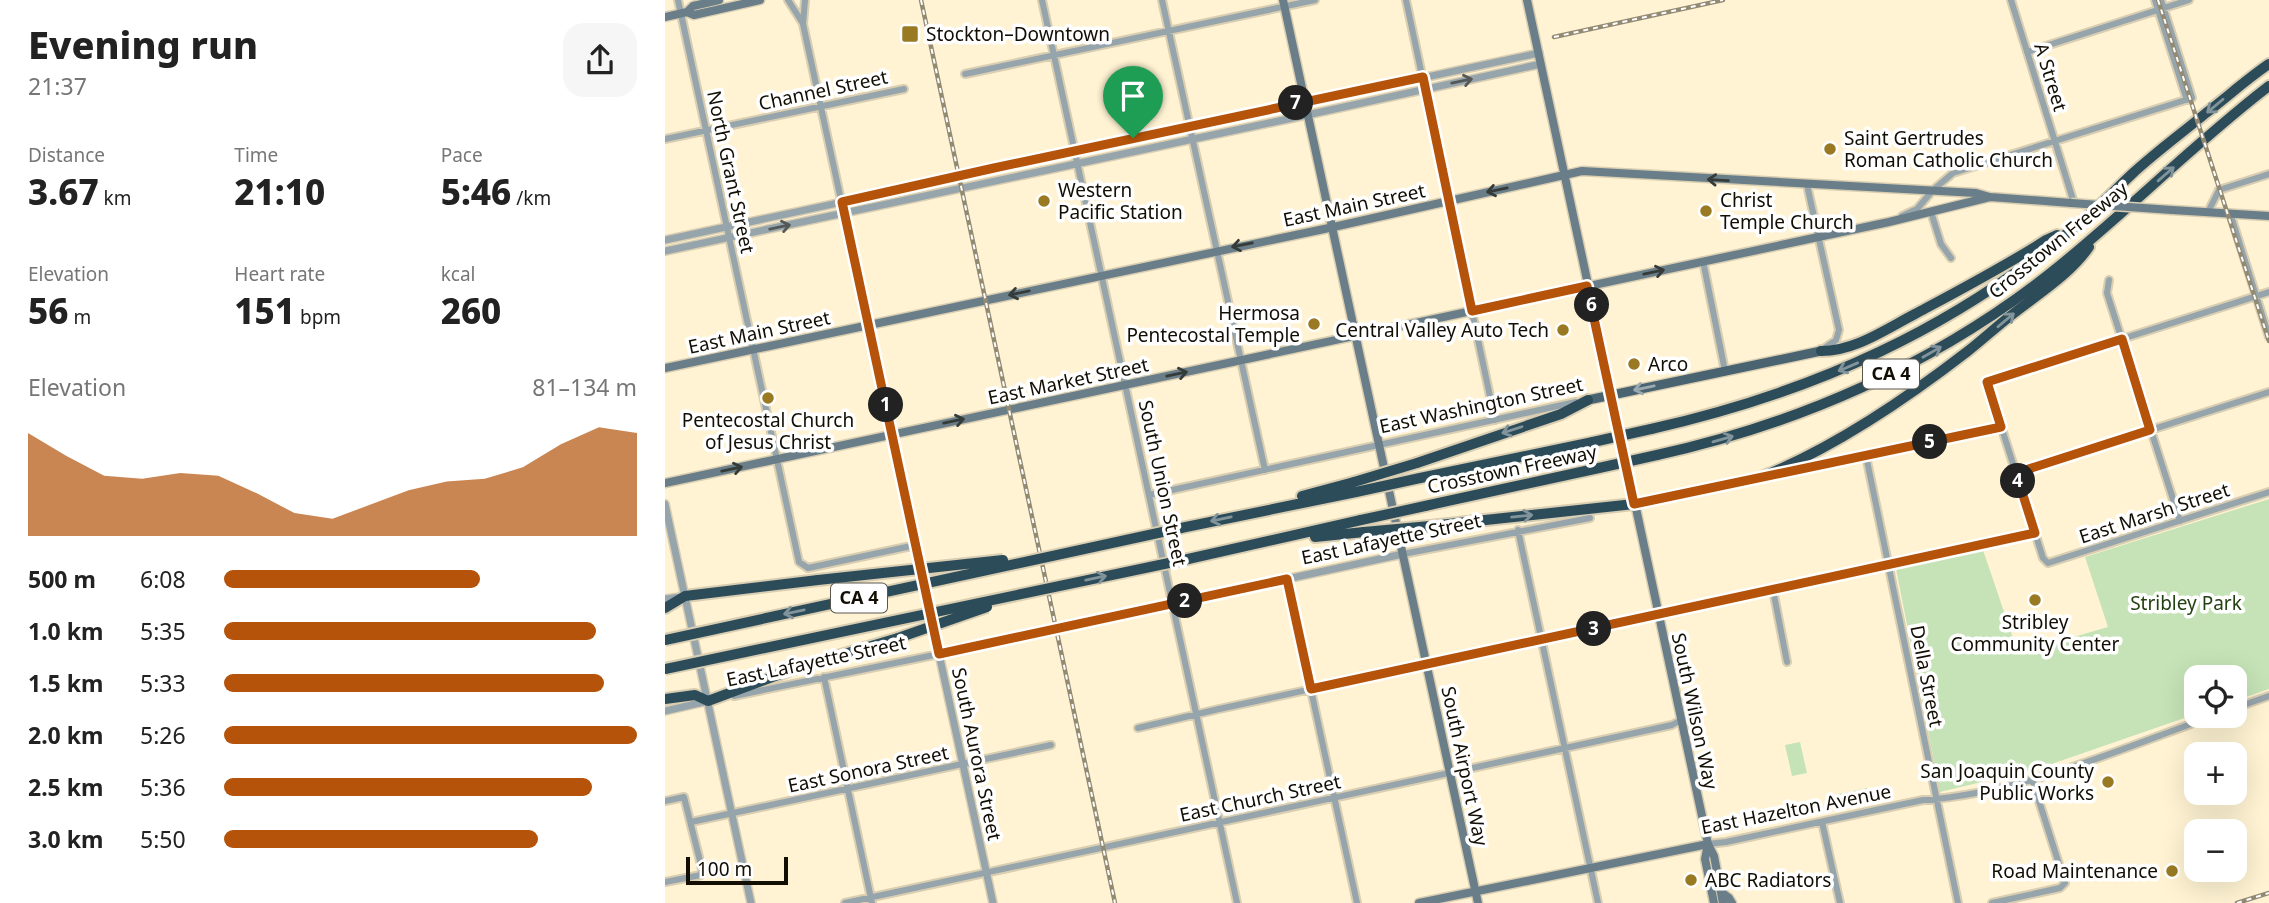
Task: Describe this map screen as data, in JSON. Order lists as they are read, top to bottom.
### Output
{
  "streets": {
    "highway": ["Crosstown Freeway", "CA 4"],
    "main road": [
      "East Main Street",
      "East Market Street",
      "East Washington Street",
      "South Wilson Way",
      "South Airport Way",
      "East Hazelton Avenue"
    ],
    "street": [
      "A Street",
      "Channel Street",
      "North Grant Street",
      "South Union Street",
      "East Marsh Street",
      "East Lafayette Street",
      "Della Street",
      "South Aurora Street",
      "East Sonora Street",
      "East Church Street"
    ]
  },
  "crossings": [
    ["A Street", "East Main Street"],
    ["A Street", "East Market Street"],
    ["Channel Street", "North Grant Street"],
    ["Channel Street", "South Aurora Street"],
    ["North Grant Street", "East Main Street"],
    ["North Grant Street", "East Market Street"],
    ["North Grant Street", "South Aurora Street"],
    ["East Main Street", "East Market Street"],
    ["East Main Street", "South Union Street"],
    ["East Main Street", "South Wilson Way"],
    ["East Main Street", "South Aurora Street"],
    ["East Main Street", "South Airport Way"],
    ["Crosstown Freeway", "CA 4"],
    ["East Market Street", "South Union Street"],
    ["East Market Street", "South Wilson Way"],
    ["East Market Street", "South Aurora Street"],
    ["East Market Street", "South Airport Way"],
    ["East Washington Street", "South Union Street"],
    ["East Washington Street", "South Wilson Way"],
    ["East Washington Street", "South Airport Way"],
    ["South Union Street", "East Lafayette Street"],
    ["South Union Street", "East Church Street"],
    ["East Lafayette Street", "South Aurora Street"],
    ["East Lafayette Street", "South Airport Way"],
    ["Della Street", "East Hazelton Avenue"],
    ["South Wilson Way", "East Church Street"],
    ["South Wilson Way", "East Hazelton Avenue"],
    ["South Aurora Street", "East Sonora Street"],
    ["South Aurora Street", "East Church Street"],
    ["South Airport Way", "East Church Street"],
    ["South Airport Way", "East Hazelton Avenue"]
  ],
  "one_way": ["East Main Street"],
  "parks": ["Stribley Park"],
  "places": {
    "transit": ["Stockton–Downtown"],
    "other": [
      "Saint Gertrudes Roman Catholic Church",
      "Western Pacific Station",
      "Christ Temple Church",
      "Hermosa Pentecostal Temple",
      "Central Valley Auto Tech",
      "Arco",
      "Pentecostal Church of Jesus Christ",
      "Stribley Community Center",
      "San Joaquin County Public Works",
      "Road Maintenance",
      "ABC Radiators"
    ]
  },
  "scale_bar": "100 m",
  "page": {
    "heading": ["Evening run", "21:37"],
    "pins": [
      "7",
      "6",
      "1",
      "5",
      "4",
      "2",
      "3"
    ],
    "stats": [
      ["Distance", "3.67 km"],
      ["Time", "21:10"],
      ["Pace", "5:46 /km"],
      ["Elevation", "56 m"],
      ["Heart rate", "151 bpm"],
      ["kcal", "260"]
    ],
    "chart": ["Elevation", "81–134 m"],
    "list": [
      {
        "name": "500 m",
        "note": "6:08"
      },
      {
        "name": "1.0 km",
        "note": "5:35"
      },
      {
        "name": "1.5 km",
        "note": "5:33"
      },
      {
        "name": "2.0 km",
        "note": "5:26"
      },
      {
        "name": "2.5 km",
        "note": "5:36"
      },
      {
        "name": "3.0 km",
        "note": "5:50"
      }
    ],
    "map_buttons": ["+", "−"],
    "scale": "100 m"
  }
}
